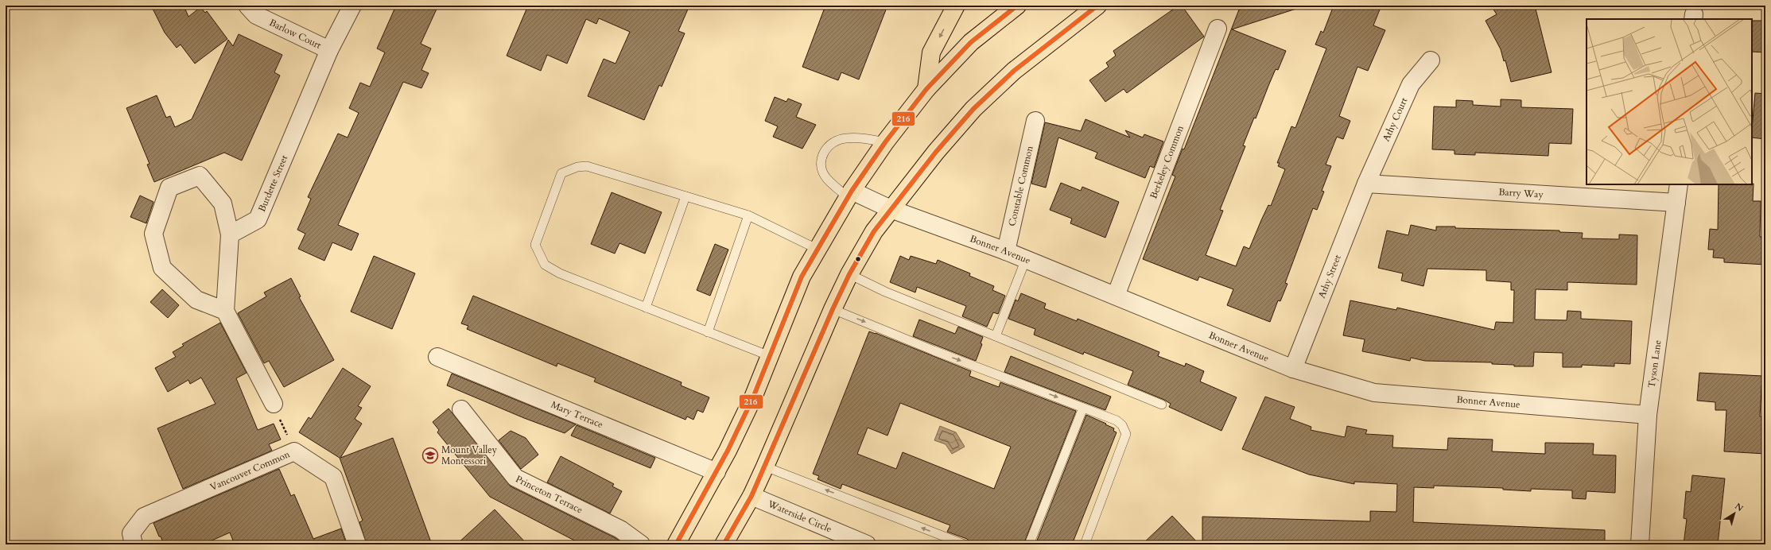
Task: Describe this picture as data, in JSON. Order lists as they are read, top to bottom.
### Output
{
  "streets": {
    "street": [
      "Barlow Court",
      "Athy Court",
      "Berkeley Common",
      "Burdette Street",
      "Constable Common",
      "Barry Way",
      "Bonner Avenue",
      "Athy Street",
      "Tyson Lane",
      "Mary Terrace",
      "Vancouver Common",
      "Princeton Terrace",
      "Waterside Circle"
    ]
  },
  "crossings": [
    ["Barlow Court", "Burdette Street"],
    ["Athy Court", "Barry Way"],
    ["Athy Court", "Athy Street"],
    ["Berkeley Common", "Bonner Avenue"],
    ["Constable Common", "Bonner Avenue"],
    ["Barry Way", "Athy Street"],
    ["Barry Way", "Tyson Lane"],
    ["Bonner Avenue", "Athy Street"],
    ["Bonner Avenue", "Tyson Lane"]
  ],
  "places": {
    "school or university": ["Mount Valley Montessori"]
  },
  "lines": ["transit line 216"],
  "north": "top right"
}
